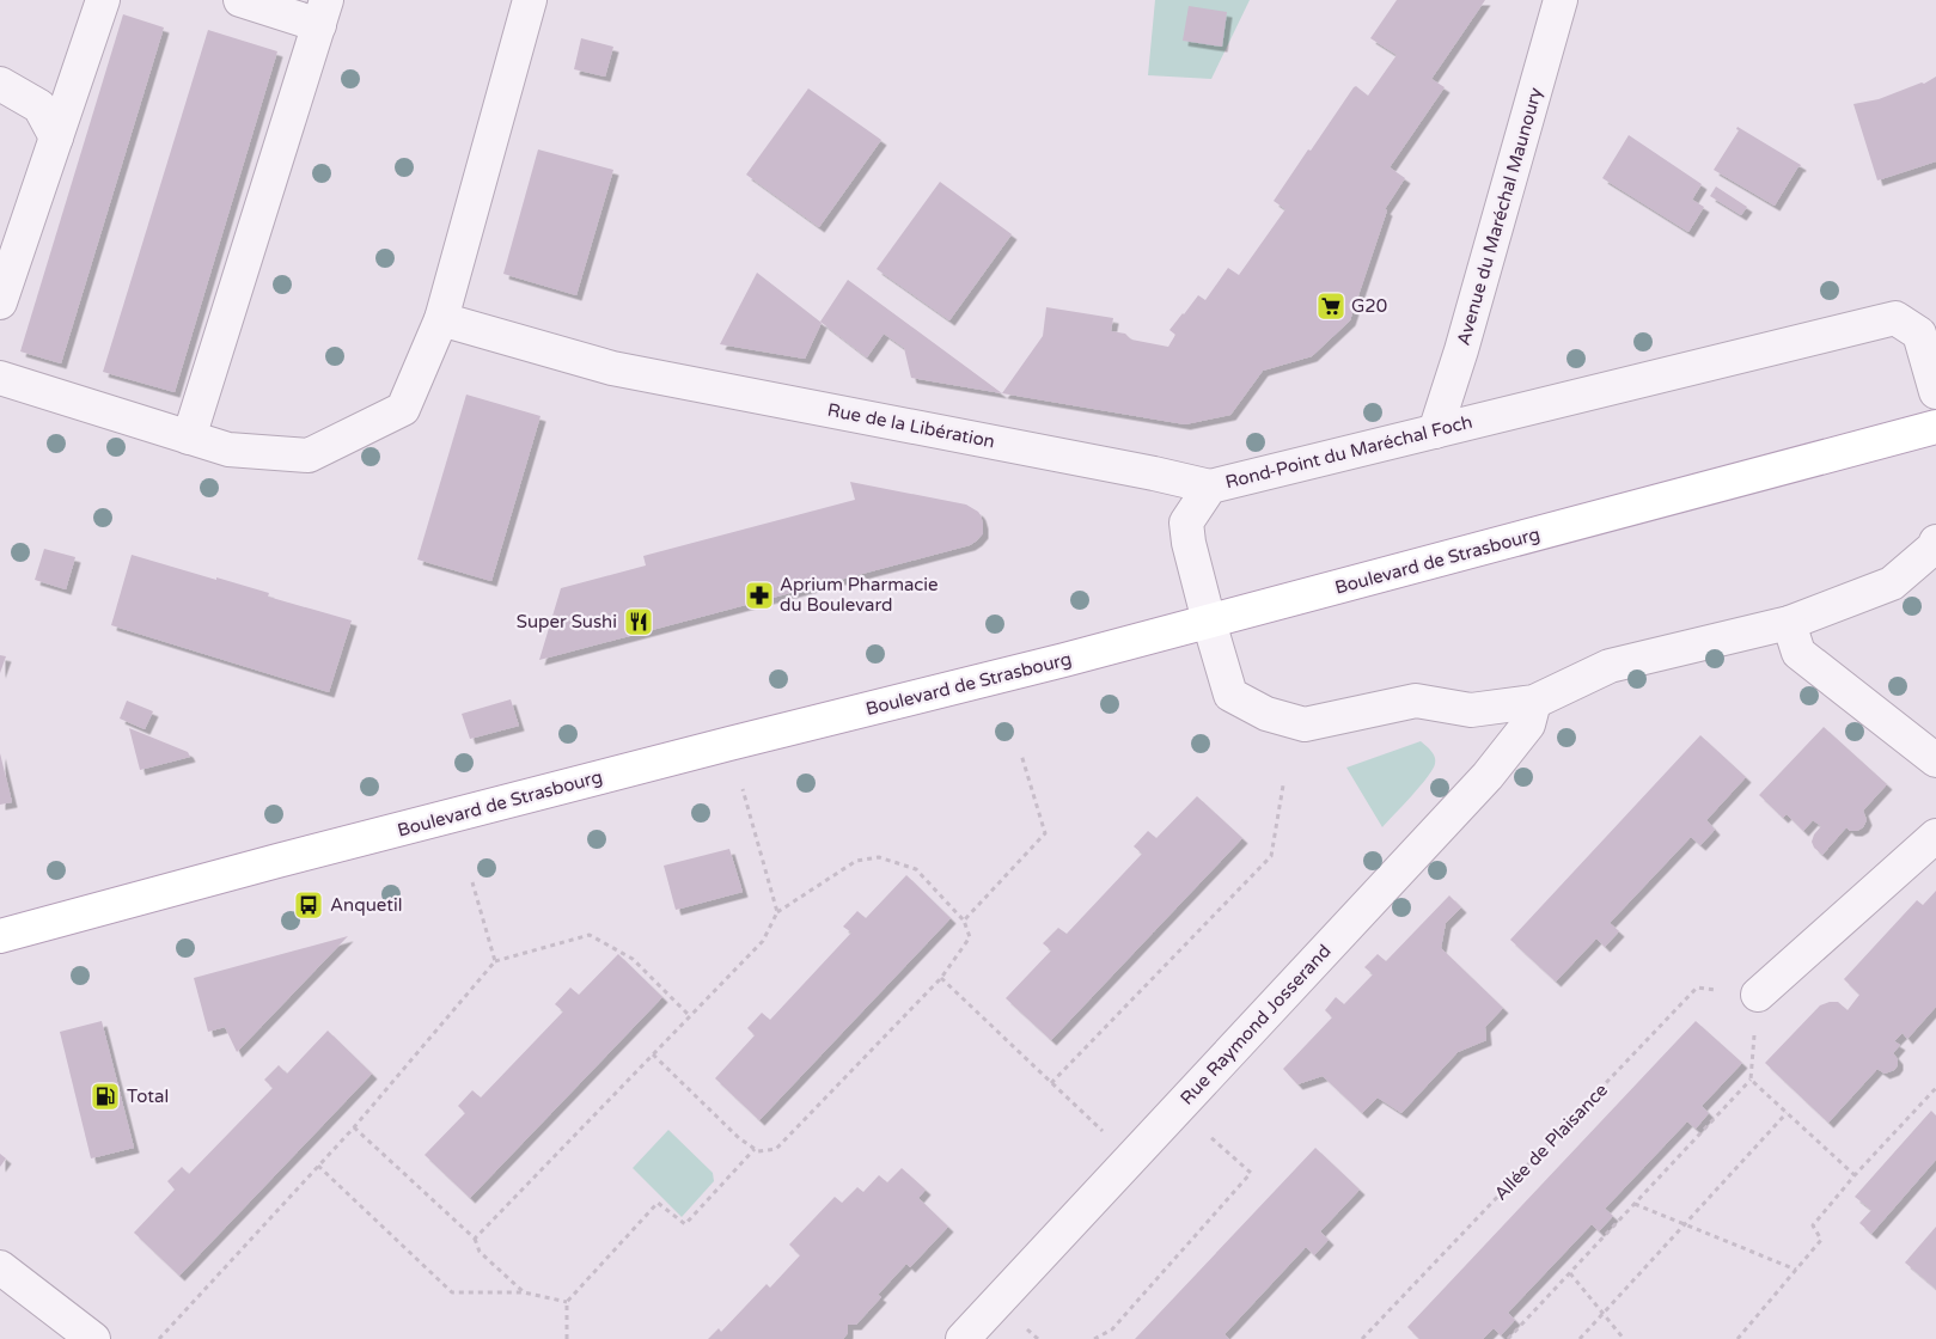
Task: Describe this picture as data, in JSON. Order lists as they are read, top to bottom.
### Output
{
  "streets": {
    "main road": ["Boulevard de Strasbourg"],
    "street": [
      "Avenue du Maréchal Maunoury",
      "Rue de la Libération",
      "Rond-Point du Maréchal Foch",
      "Rue Raymond Josserand"
    ],
    "path": ["Allée de Plaisance"]
  },
  "crossings": [
    ["Avenue du Maréchal Maunoury", "Rond-Point du Maréchal Foch"],
    ["Rue de la Libération", "Rond-Point du Maréchal Foch"],
    ["Rond-Point du Maréchal Foch", "Boulevard de Strasbourg"],
    ["Rond-Point du Maréchal Foch", "Rue Raymond Josserand"]
  ],
  "places": {
    "supermarket": ["G20"],
    "pharmacy": ["Aprium Pharmacie du Boulevard"],
    "restaurant": ["Super Sushi"],
    "bus stop": ["Anquetil"],
    "fuel station": ["Total"]
  }
}
